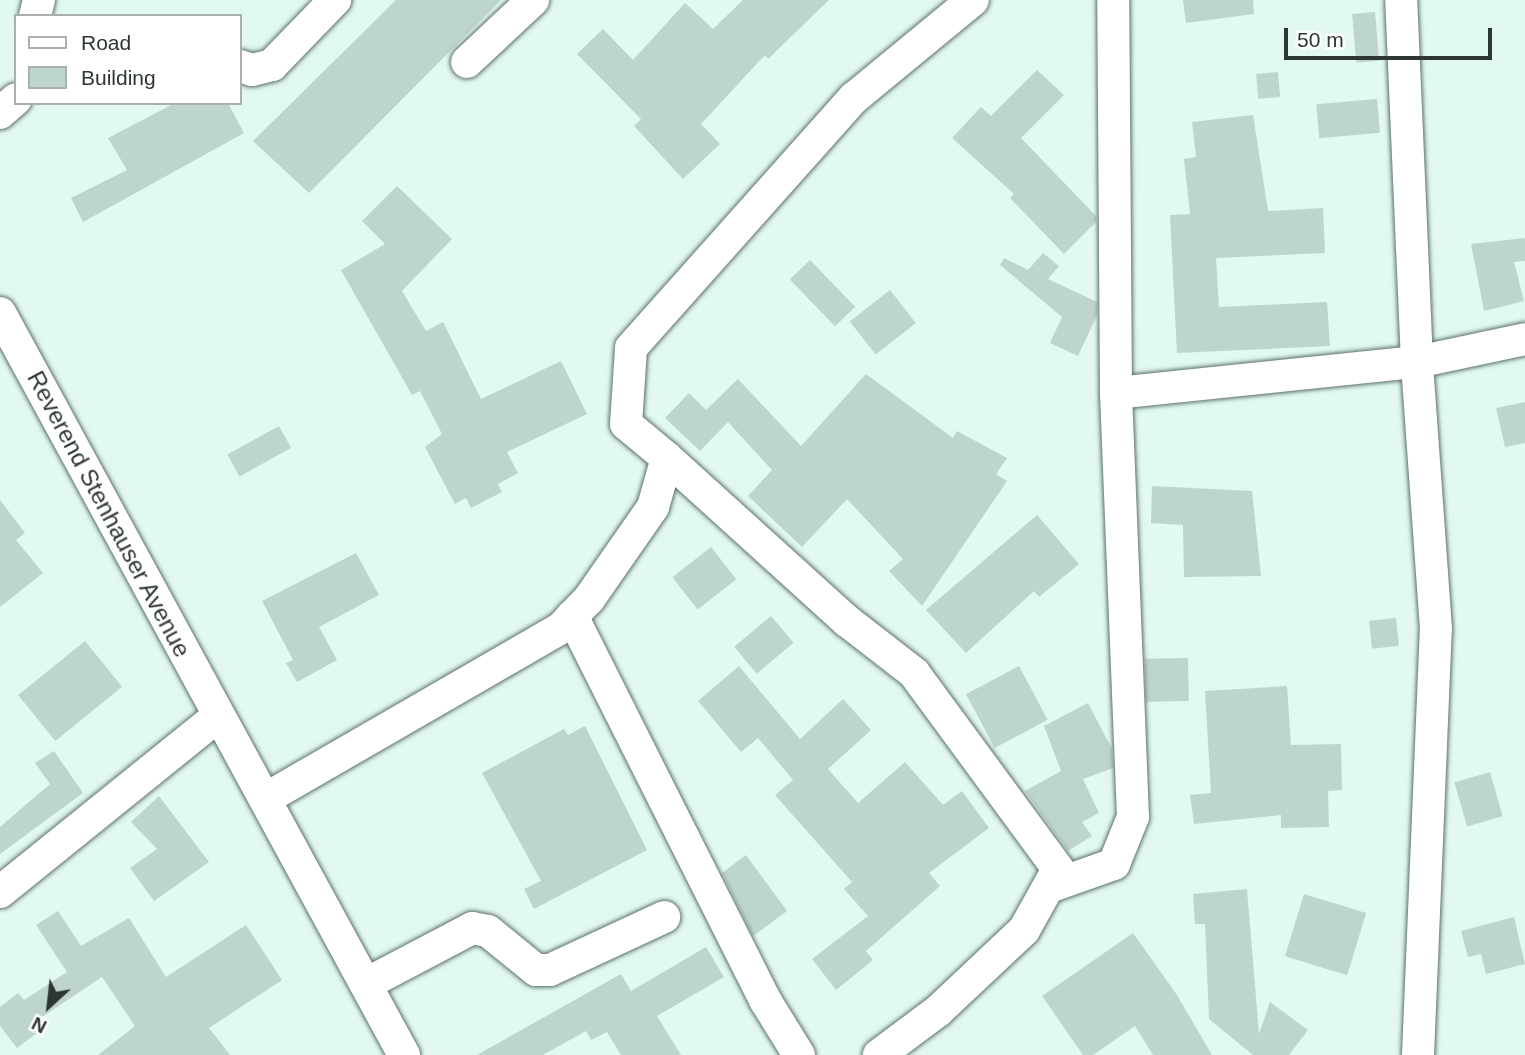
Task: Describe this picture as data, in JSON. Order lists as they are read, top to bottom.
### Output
{
  "streets": {
    "street": ["Reverend Stenhauser Avenue"]
  },
  "legend": ["Road", "Building"],
  "scale_bar": "50 m",
  "north": "bottom left"
}
